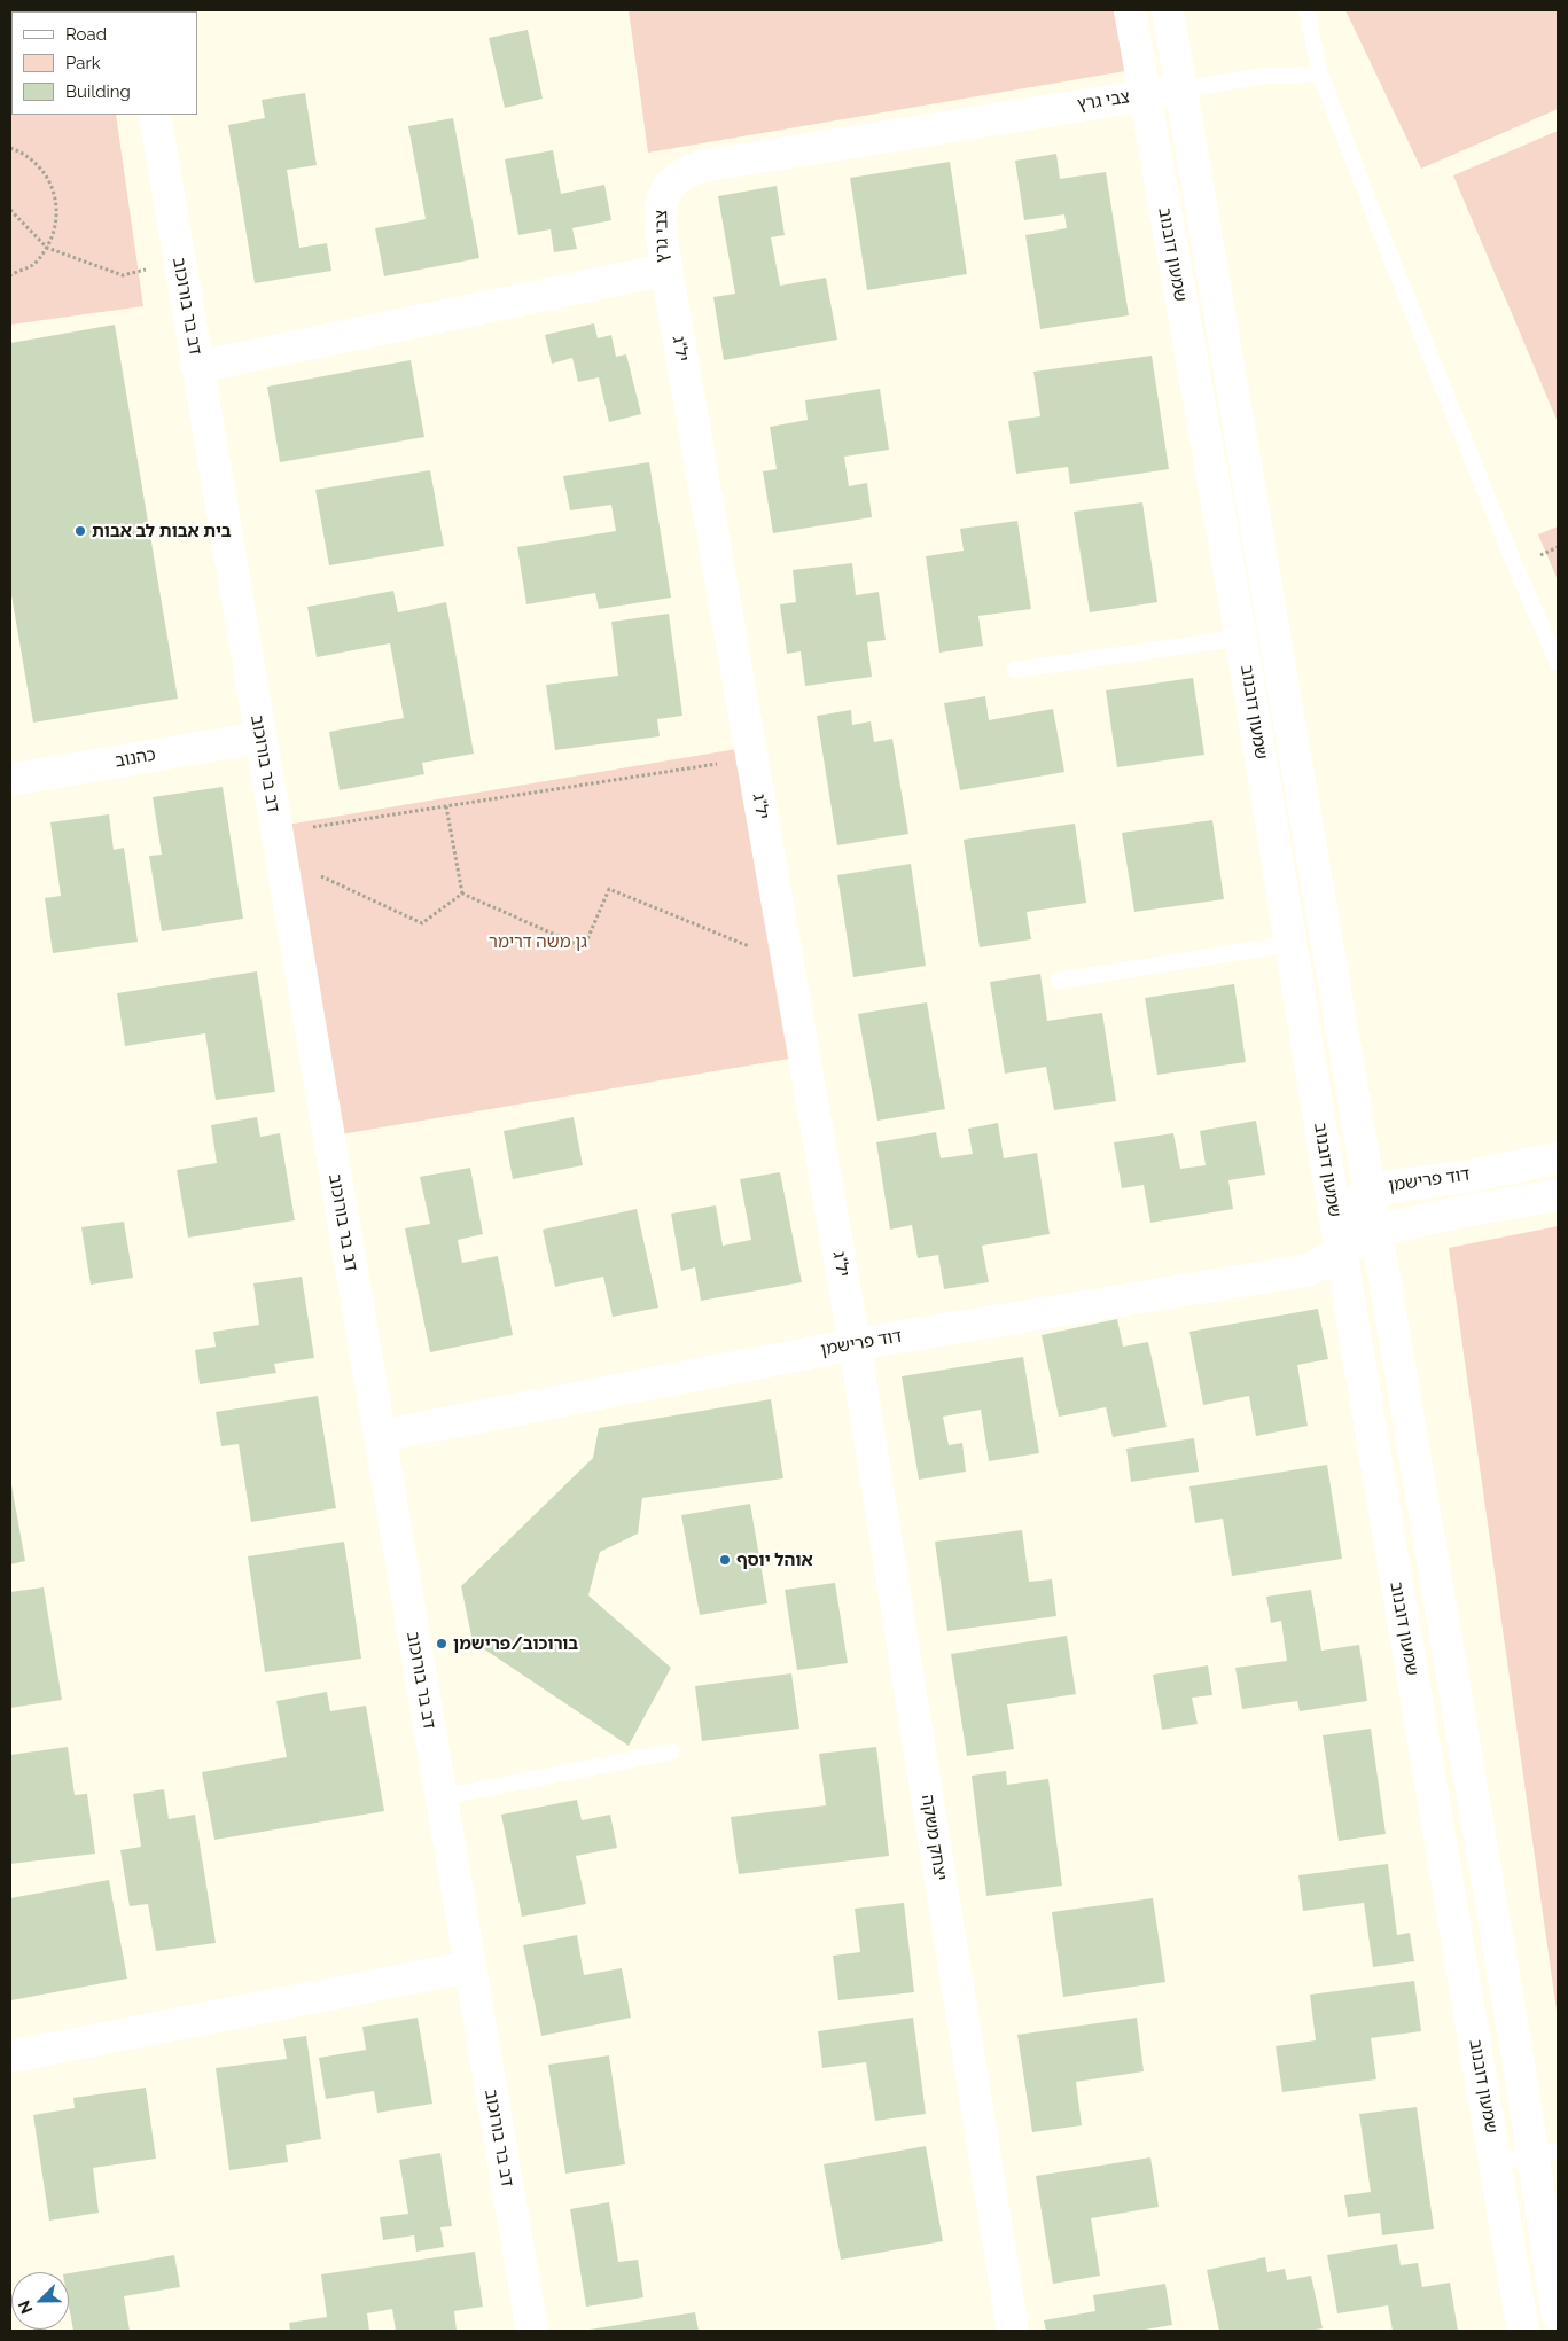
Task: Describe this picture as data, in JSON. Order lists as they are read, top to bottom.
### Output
{
  "streets": {
    "street": [
      "צבי גרץ",
      "שמעון דובנוב",
      "דב בר בורוכוב",
      "יל\"ג",
      "כהנוב",
      "דוד פרישמן",
      "יצחק משקה"
    ]
  },
  "crossings": [
    ["צבי גרץ", "שמעון דובנוב"],
    ["צבי גרץ", "דב בר בורוכוב"],
    ["צבי גרץ", "יל\"ג"],
    ["שמעון דובנוב", "דוד פרישמן"],
    ["דב בר בורוכוב", "כהנוב"],
    ["דב בר בורוכוב", "דוד פרישמן"],
    ["יל\"ג", "דוד פרישמן"],
    ["יל\"ג", "יצחק משקה"],
    ["דוד פרישמן", "יצחק משקה"]
  ],
  "parks": ["גן משה דרימר"],
  "places": ["בית אבות לב אבות", "אוהל יוסף", "בורוכוב/פרישמן"],
  "legend": ["Road", "Park", "Building"],
  "north": "bottom left"
}
